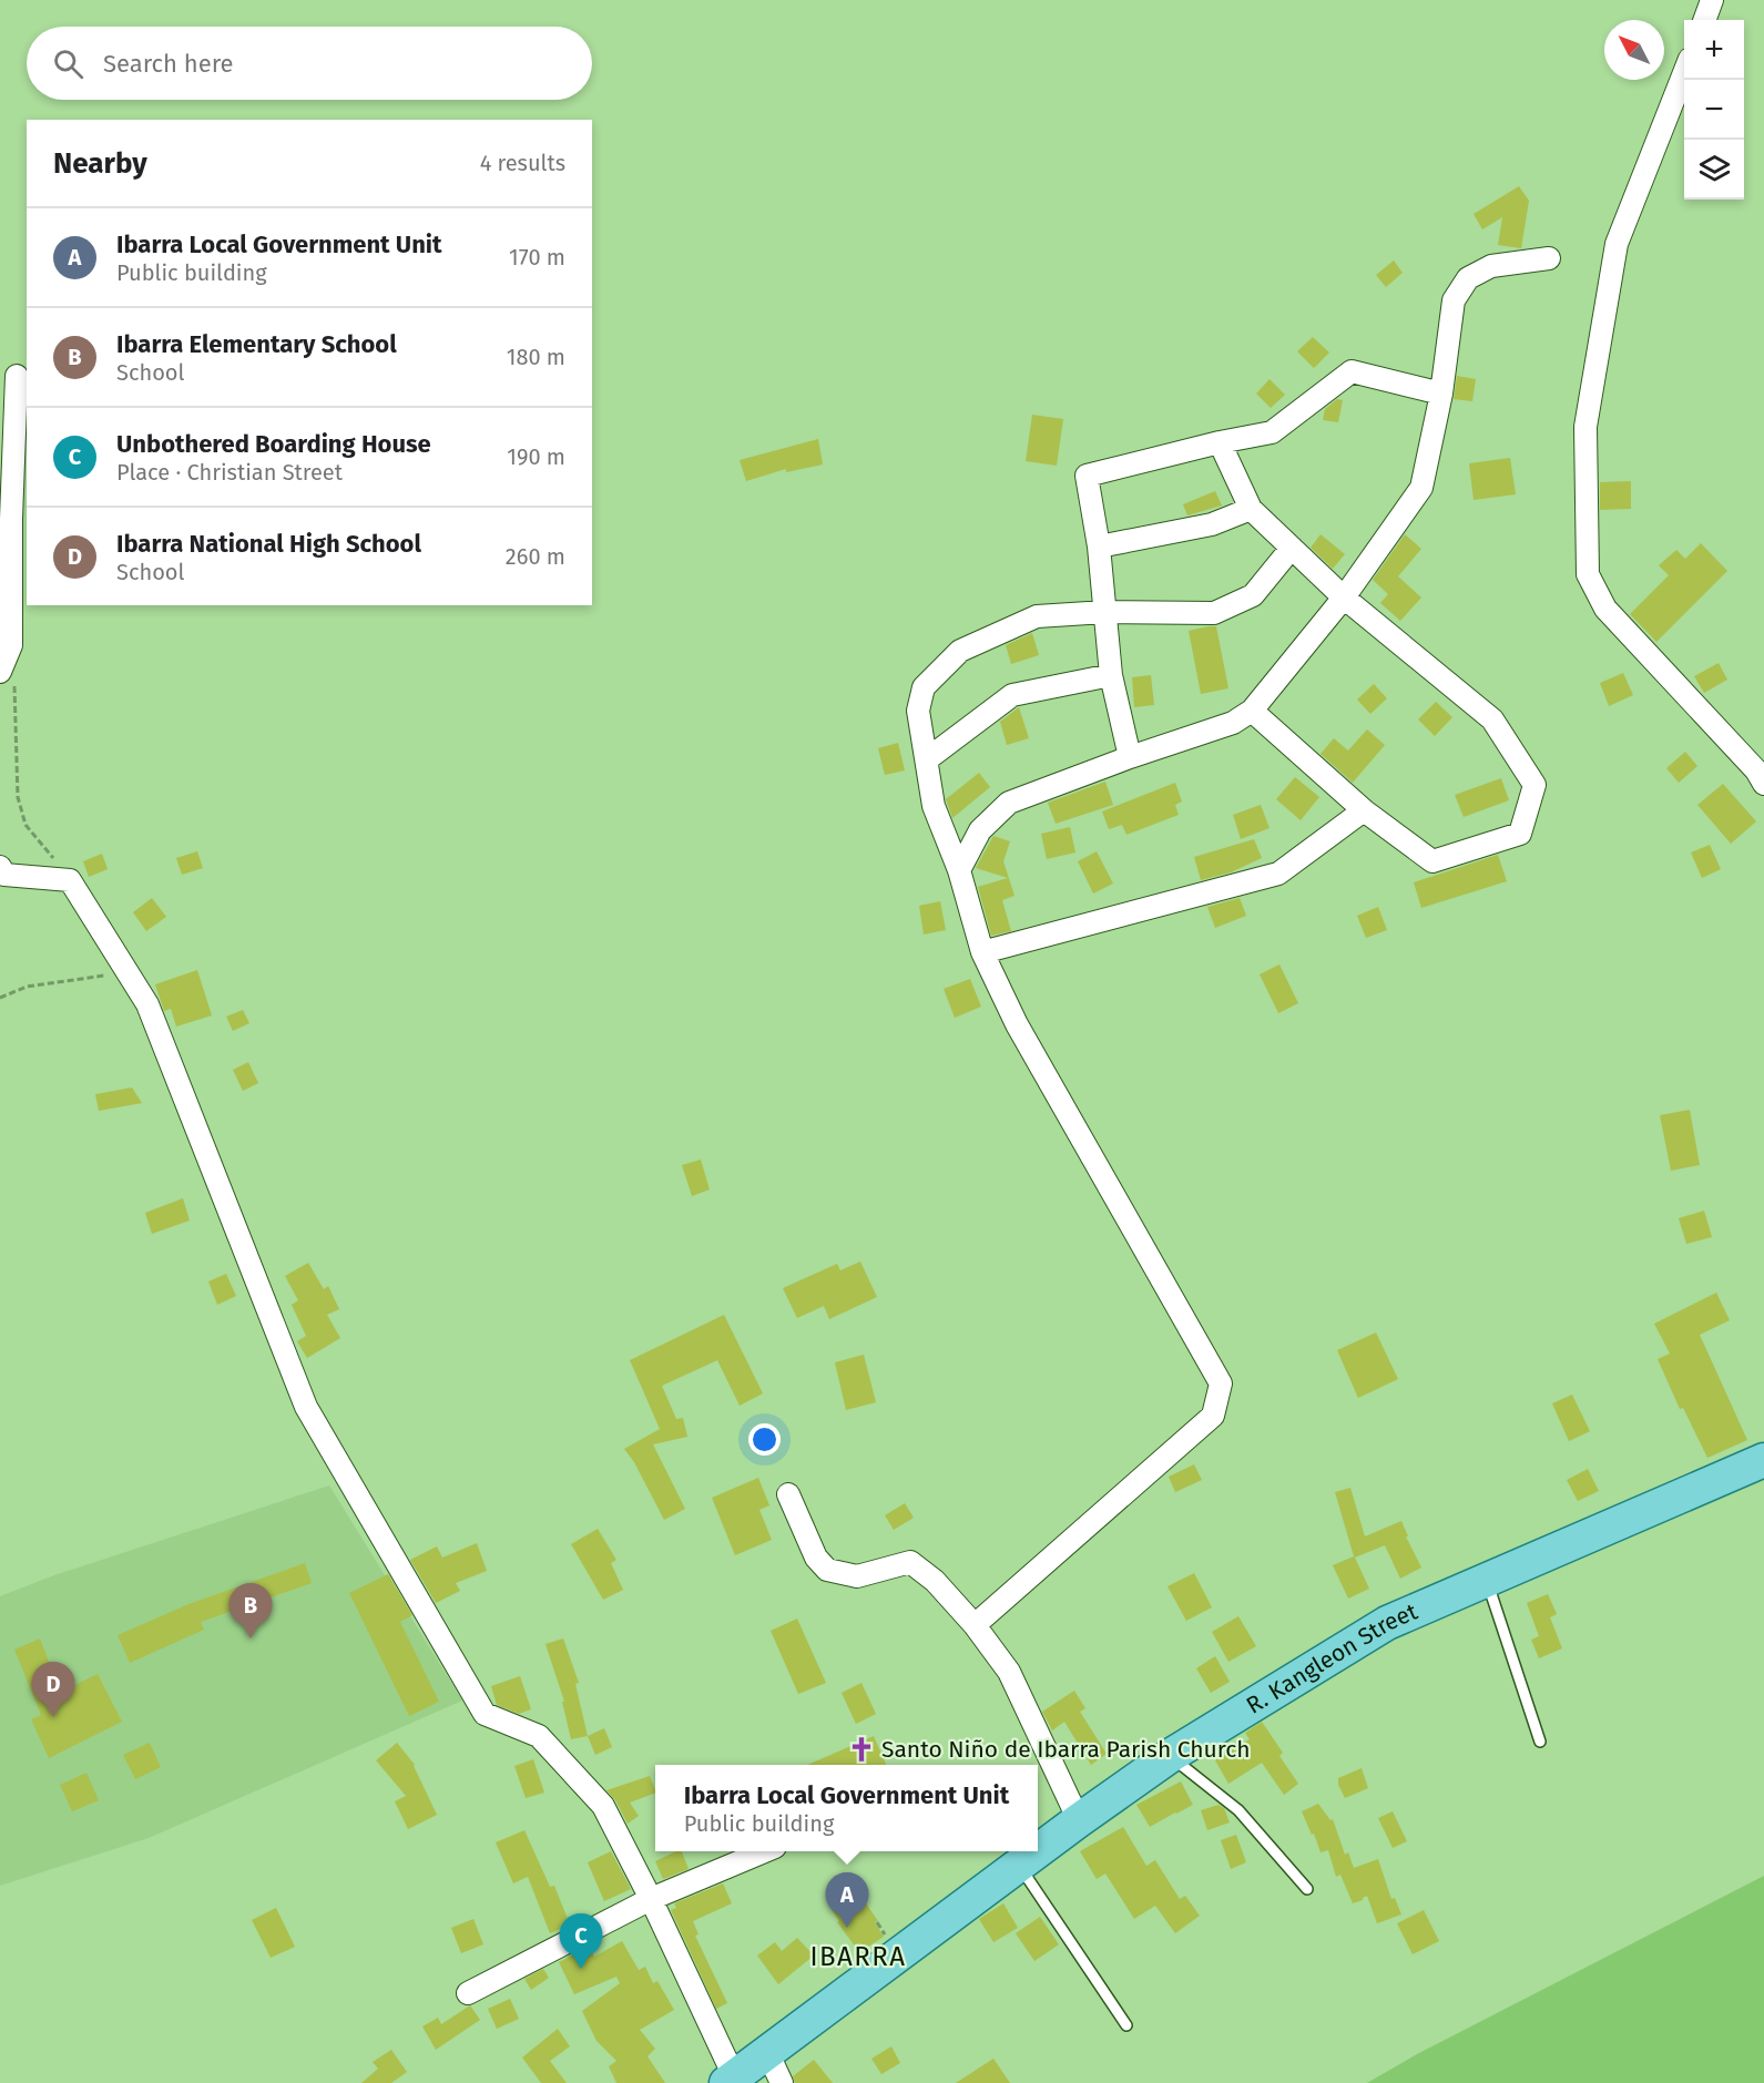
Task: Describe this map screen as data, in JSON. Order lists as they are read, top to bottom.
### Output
{
  "streets": {
    "main road": ["R. Kangleon Street"]
  },
  "districts": ["IBARRA"],
  "places": {
    "church": ["Santo Niño de Ibarra Parish Church"]
  },
  "north": "top left",
  "page": {
    "map_buttons": ["+", "−"],
    "search": "Search here",
    "heading": ["Nearby", "4 results"],
    "list": [
      {
        "mark": "A",
        "name": "Ibarra Local Government Unit",
        "note": "Public building",
        "value": "170 m"
      },
      {
        "mark": "B",
        "name": "Ibarra Elementary School",
        "note": "School",
        "value": "180 m"
      },
      {
        "mark": "C",
        "name": "Unbothered Boarding House",
        "note": "Place · Christian Street",
        "value": "190 m"
      },
      {
        "mark": "D",
        "name": "Ibarra National High School",
        "note": "School",
        "value": "260 m"
      }
    ],
    "pins": [
      "B",
      "D",
      "A",
      "C"
    ],
    "popup": ["Ibarra Local Government Unit", "Public building"]
  }
}
